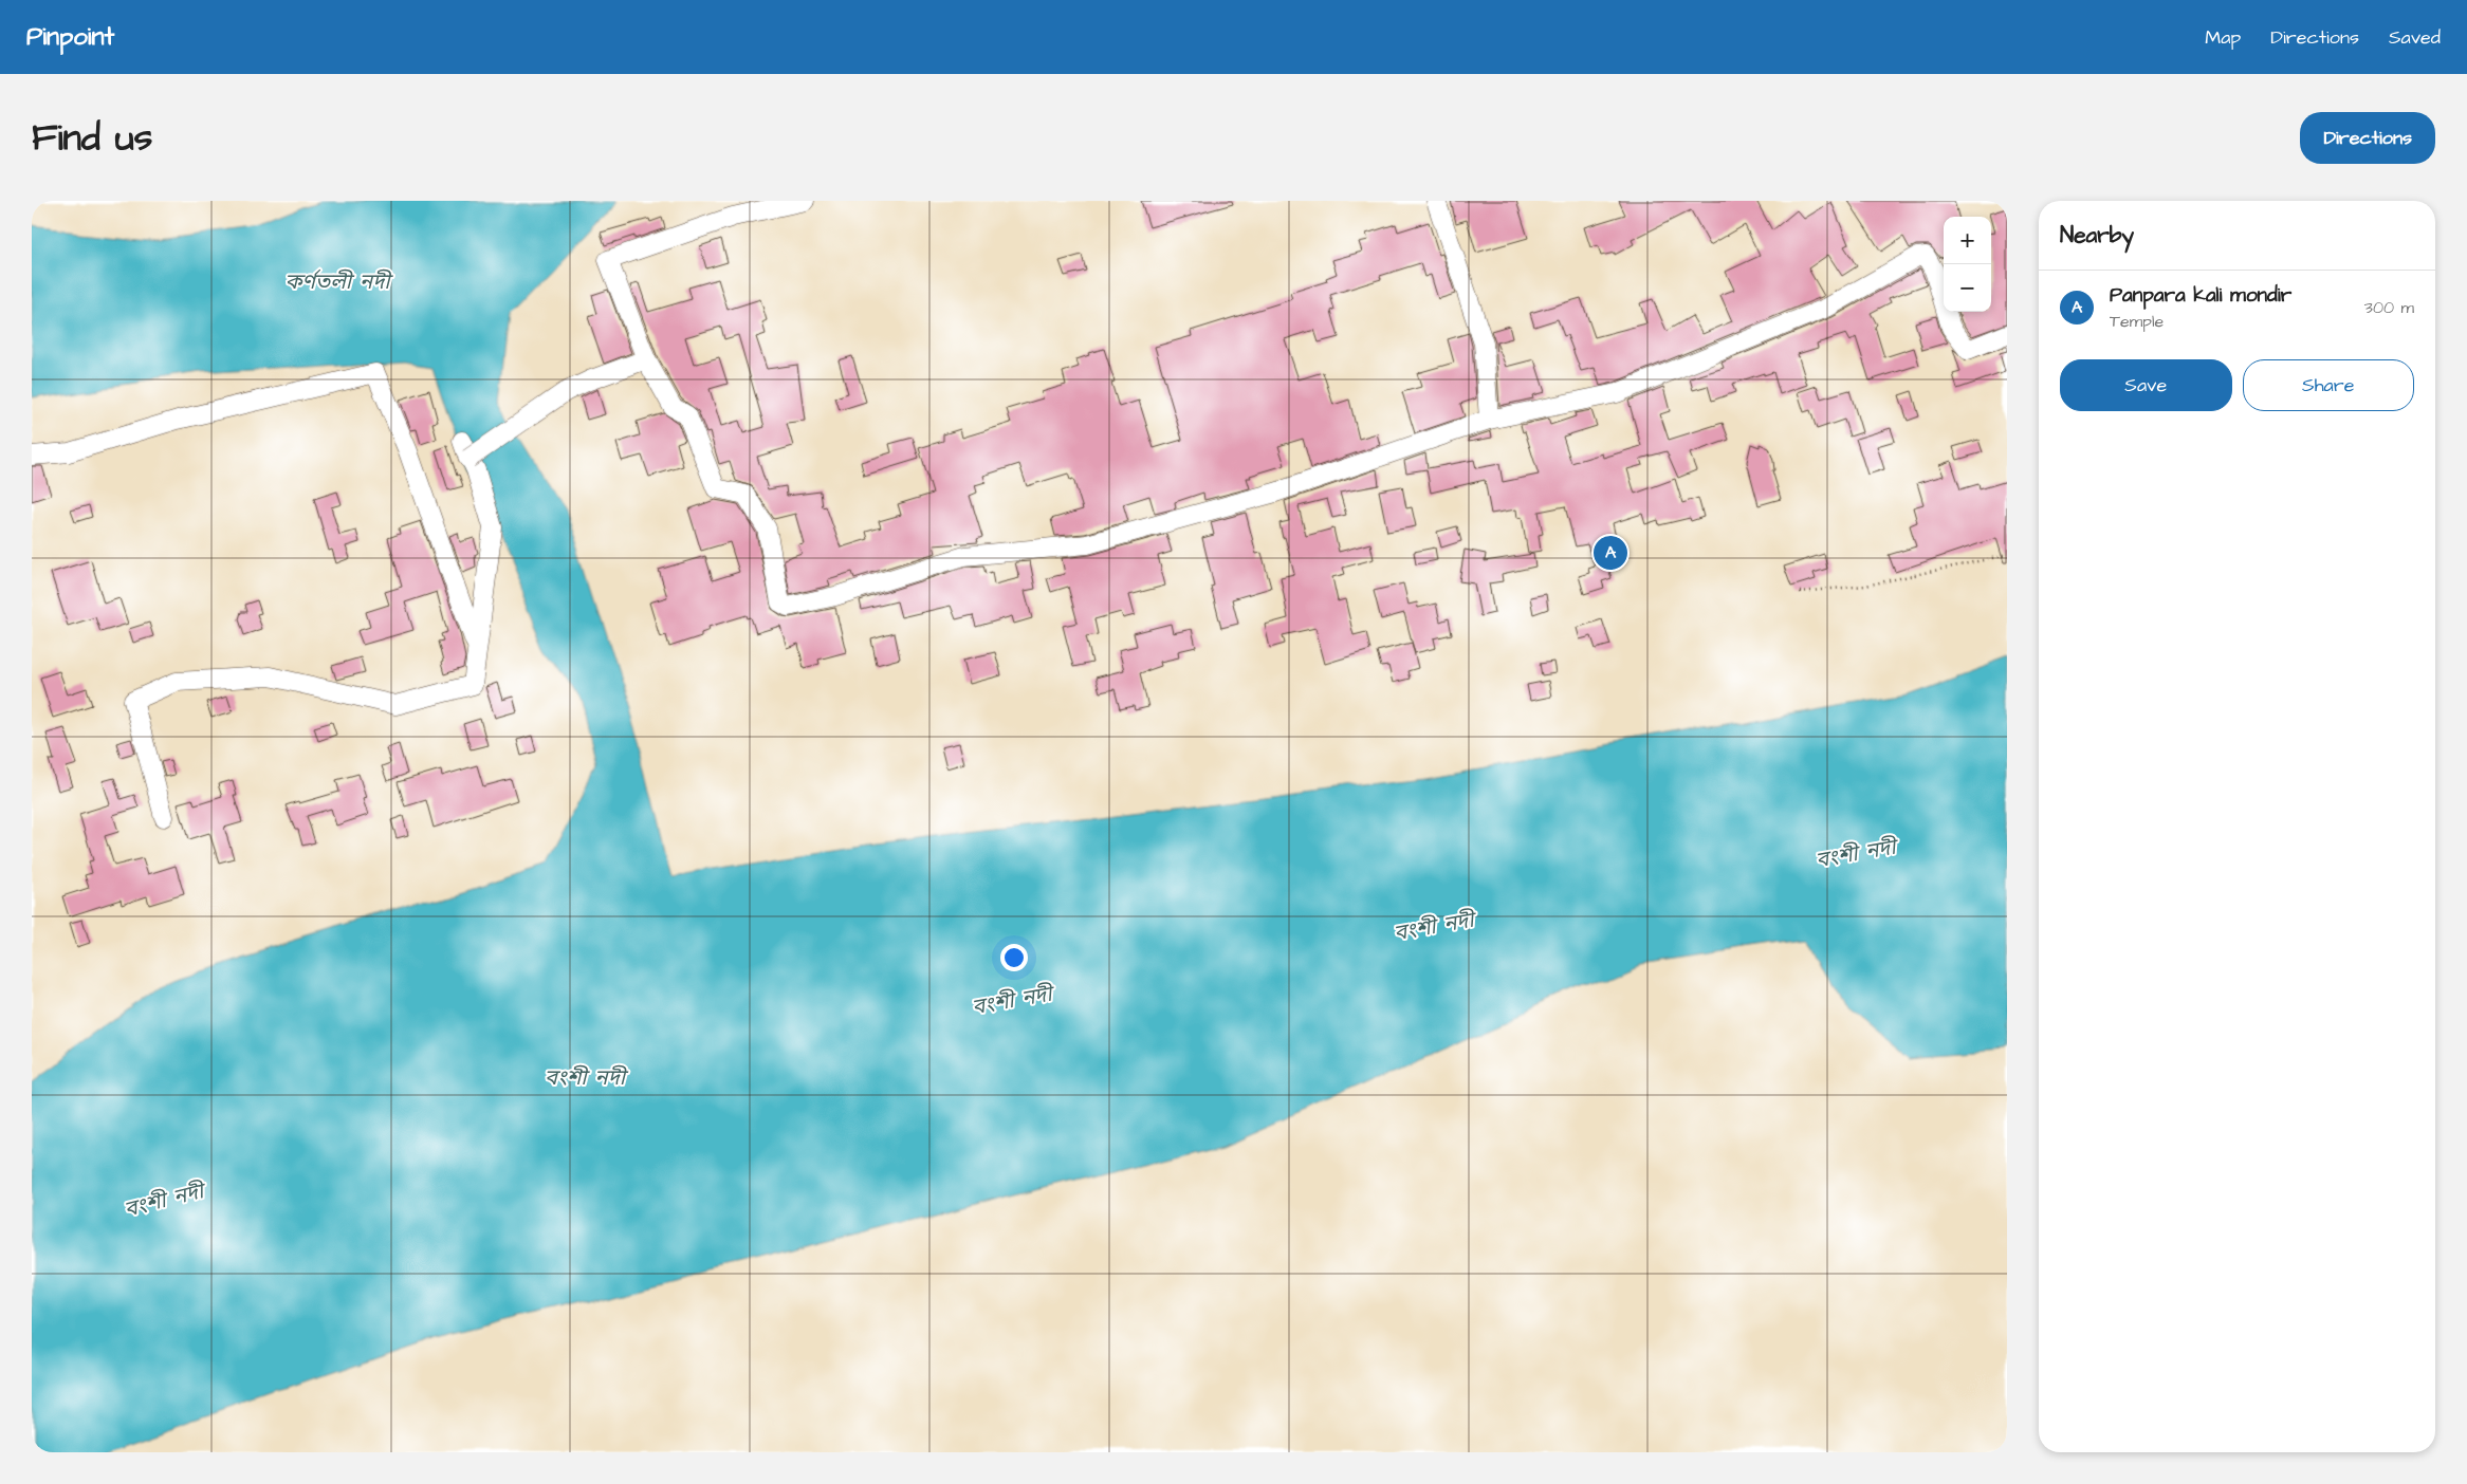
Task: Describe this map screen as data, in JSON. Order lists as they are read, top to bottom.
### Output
{
  "water": ["কর্ণতলী নদী", "বংশী নদী"],
  "page": {
    "header": "Pinpoint",
    "nav": ["Map", "Directions", "Saved"],
    "title": "Find us",
    "buttons": [
      "Directions",
      ["Save", "Share"]
    ],
    "heading": "Nearby",
    "map_buttons": ["+", "−"],
    "list": [
      {
        "mark": "A",
        "name": "Panpara kali mondir",
        "note": "Temple",
        "value": "300 m"
      }
    ],
    "pins": "A"
  }
}
